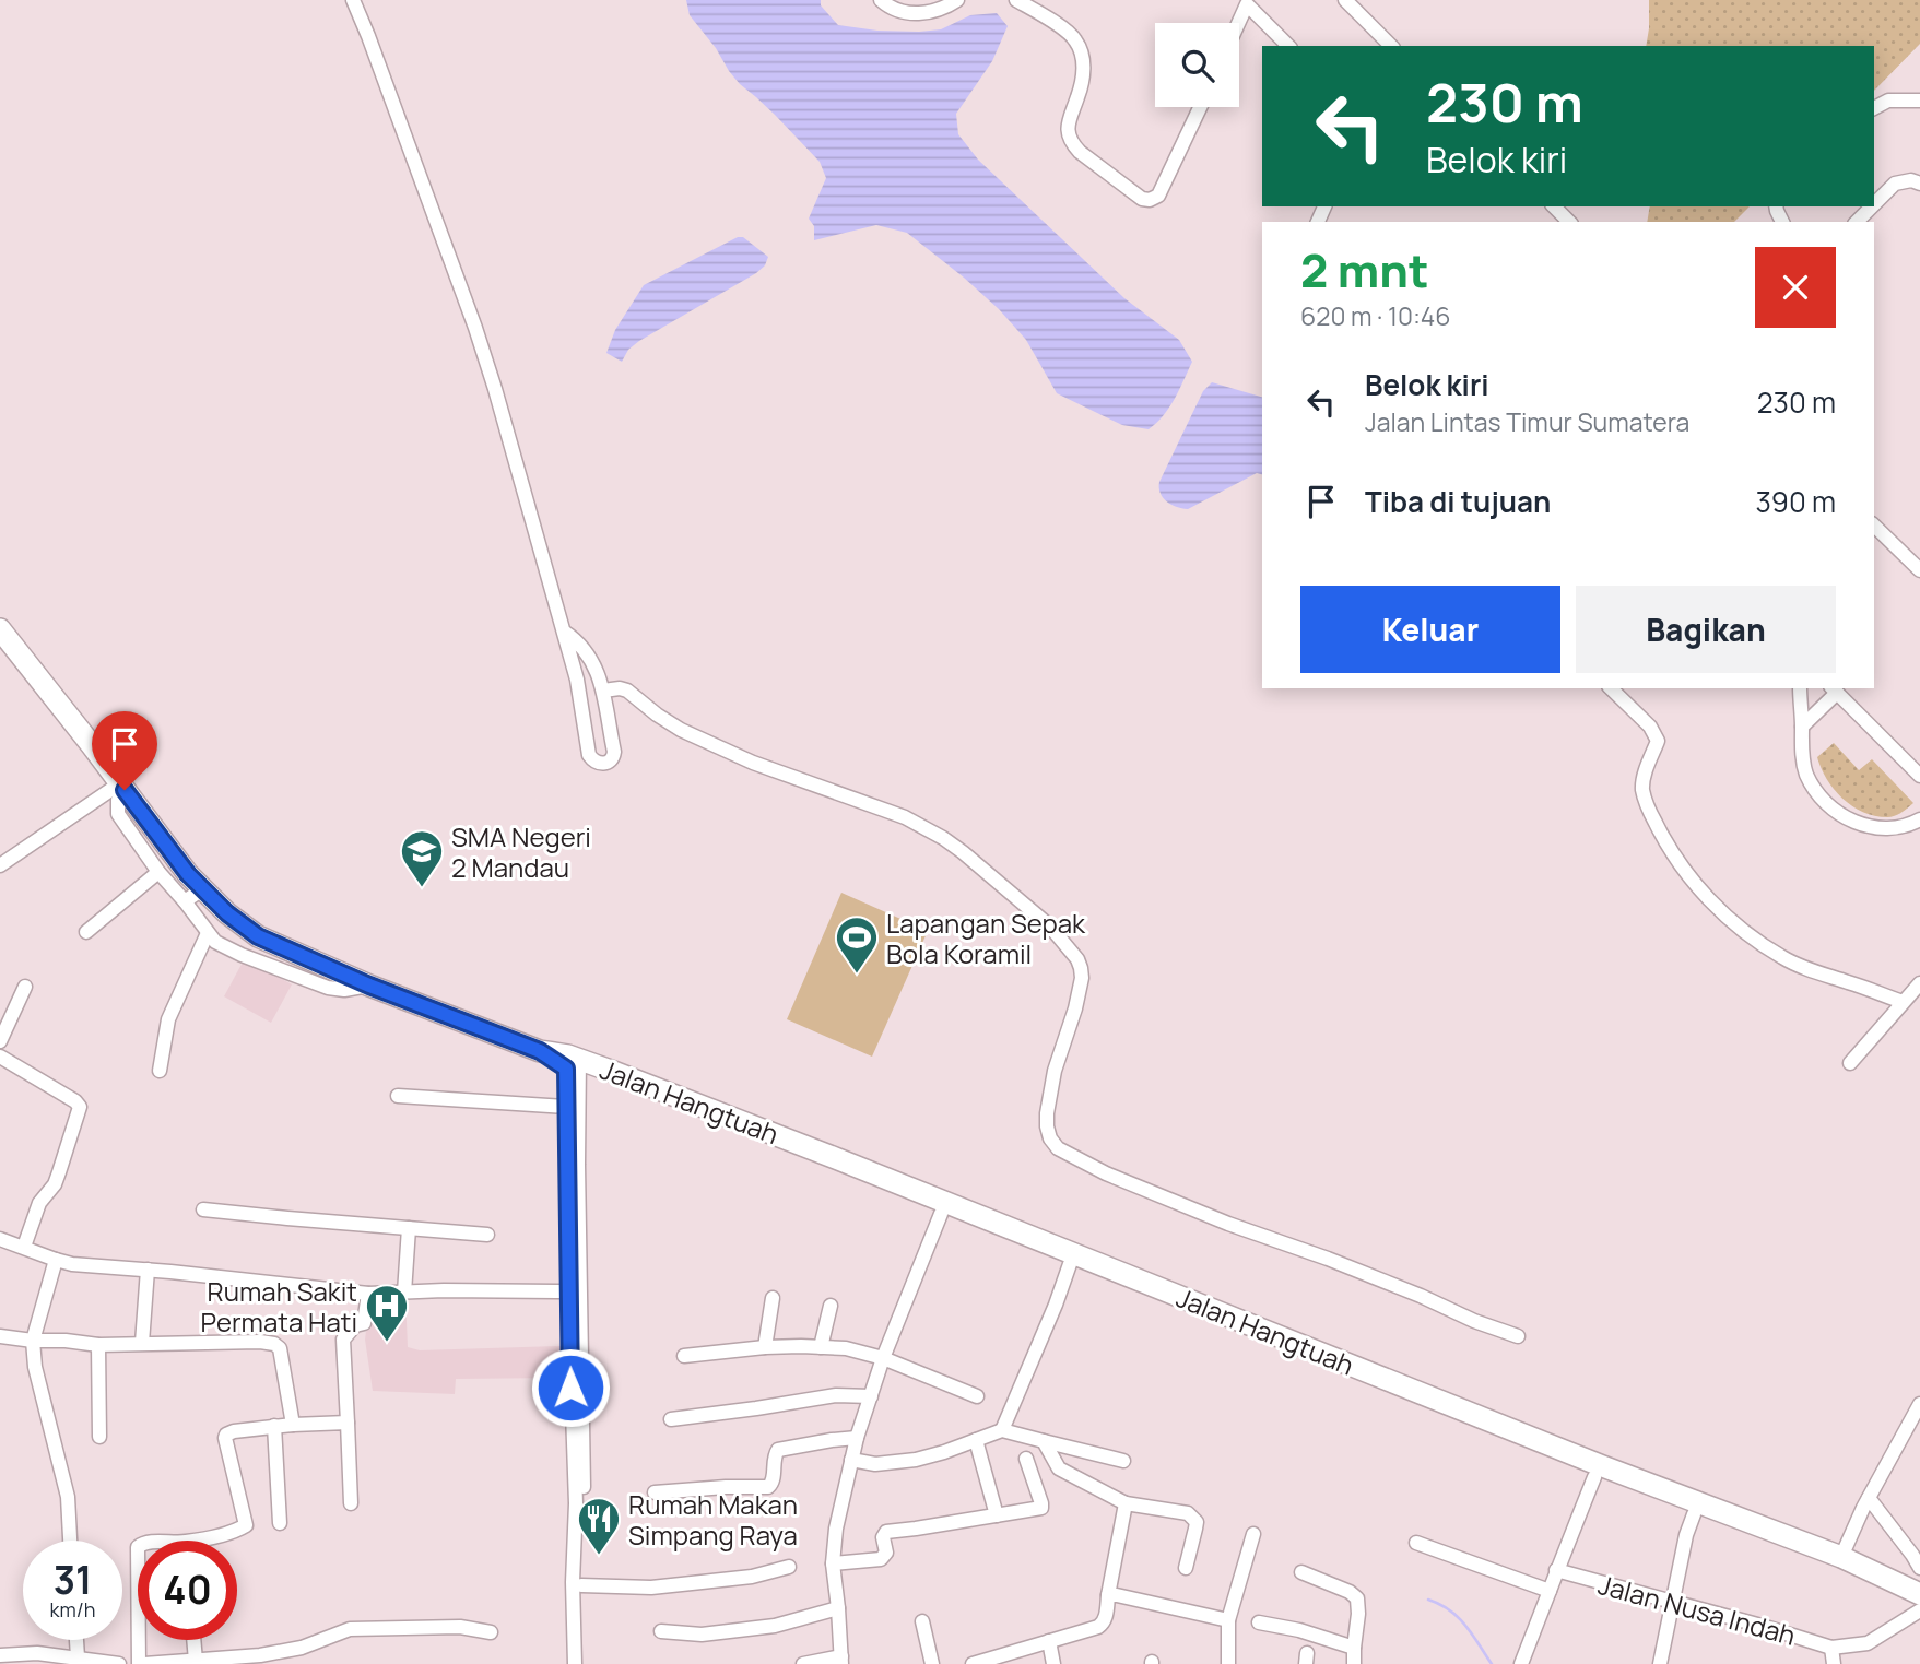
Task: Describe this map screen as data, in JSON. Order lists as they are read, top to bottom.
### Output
{
  "streets": {
    "highway": ["Jalan Hangtuah"],
    "street": ["Jalan Nusa Indah"]
  },
  "crossings": [
    ["Jalan Hangtuah", "Jalan Nusa Indah"]
  ],
  "places": {
    "school or university": ["SMA Negeri 2 Mandau"],
    "sports": ["Lapangan Sepak Bola Koramil"],
    "hospital": ["Rumah Sakit Permata Hati"],
    "restaurant": ["Rumah Makan Simpang Raya"]
  },
  "page": {
    "turn": ["230 m", "Belok kiri"],
    "heading": ["2 mnt", "620 m · 10:46"],
    "list": [
      {
        "name": "Belok kiri",
        "note": "Jalan Lintas Timur Sumatera",
        "value": "230 m"
      },
      {
        "name": "Tiba di tujuan",
        "value": "390 m"
      }
    ],
    "buttons": ["Keluar", "Bagikan"],
    "speed": "31 km/h",
    "limit": "40"
  }
}
